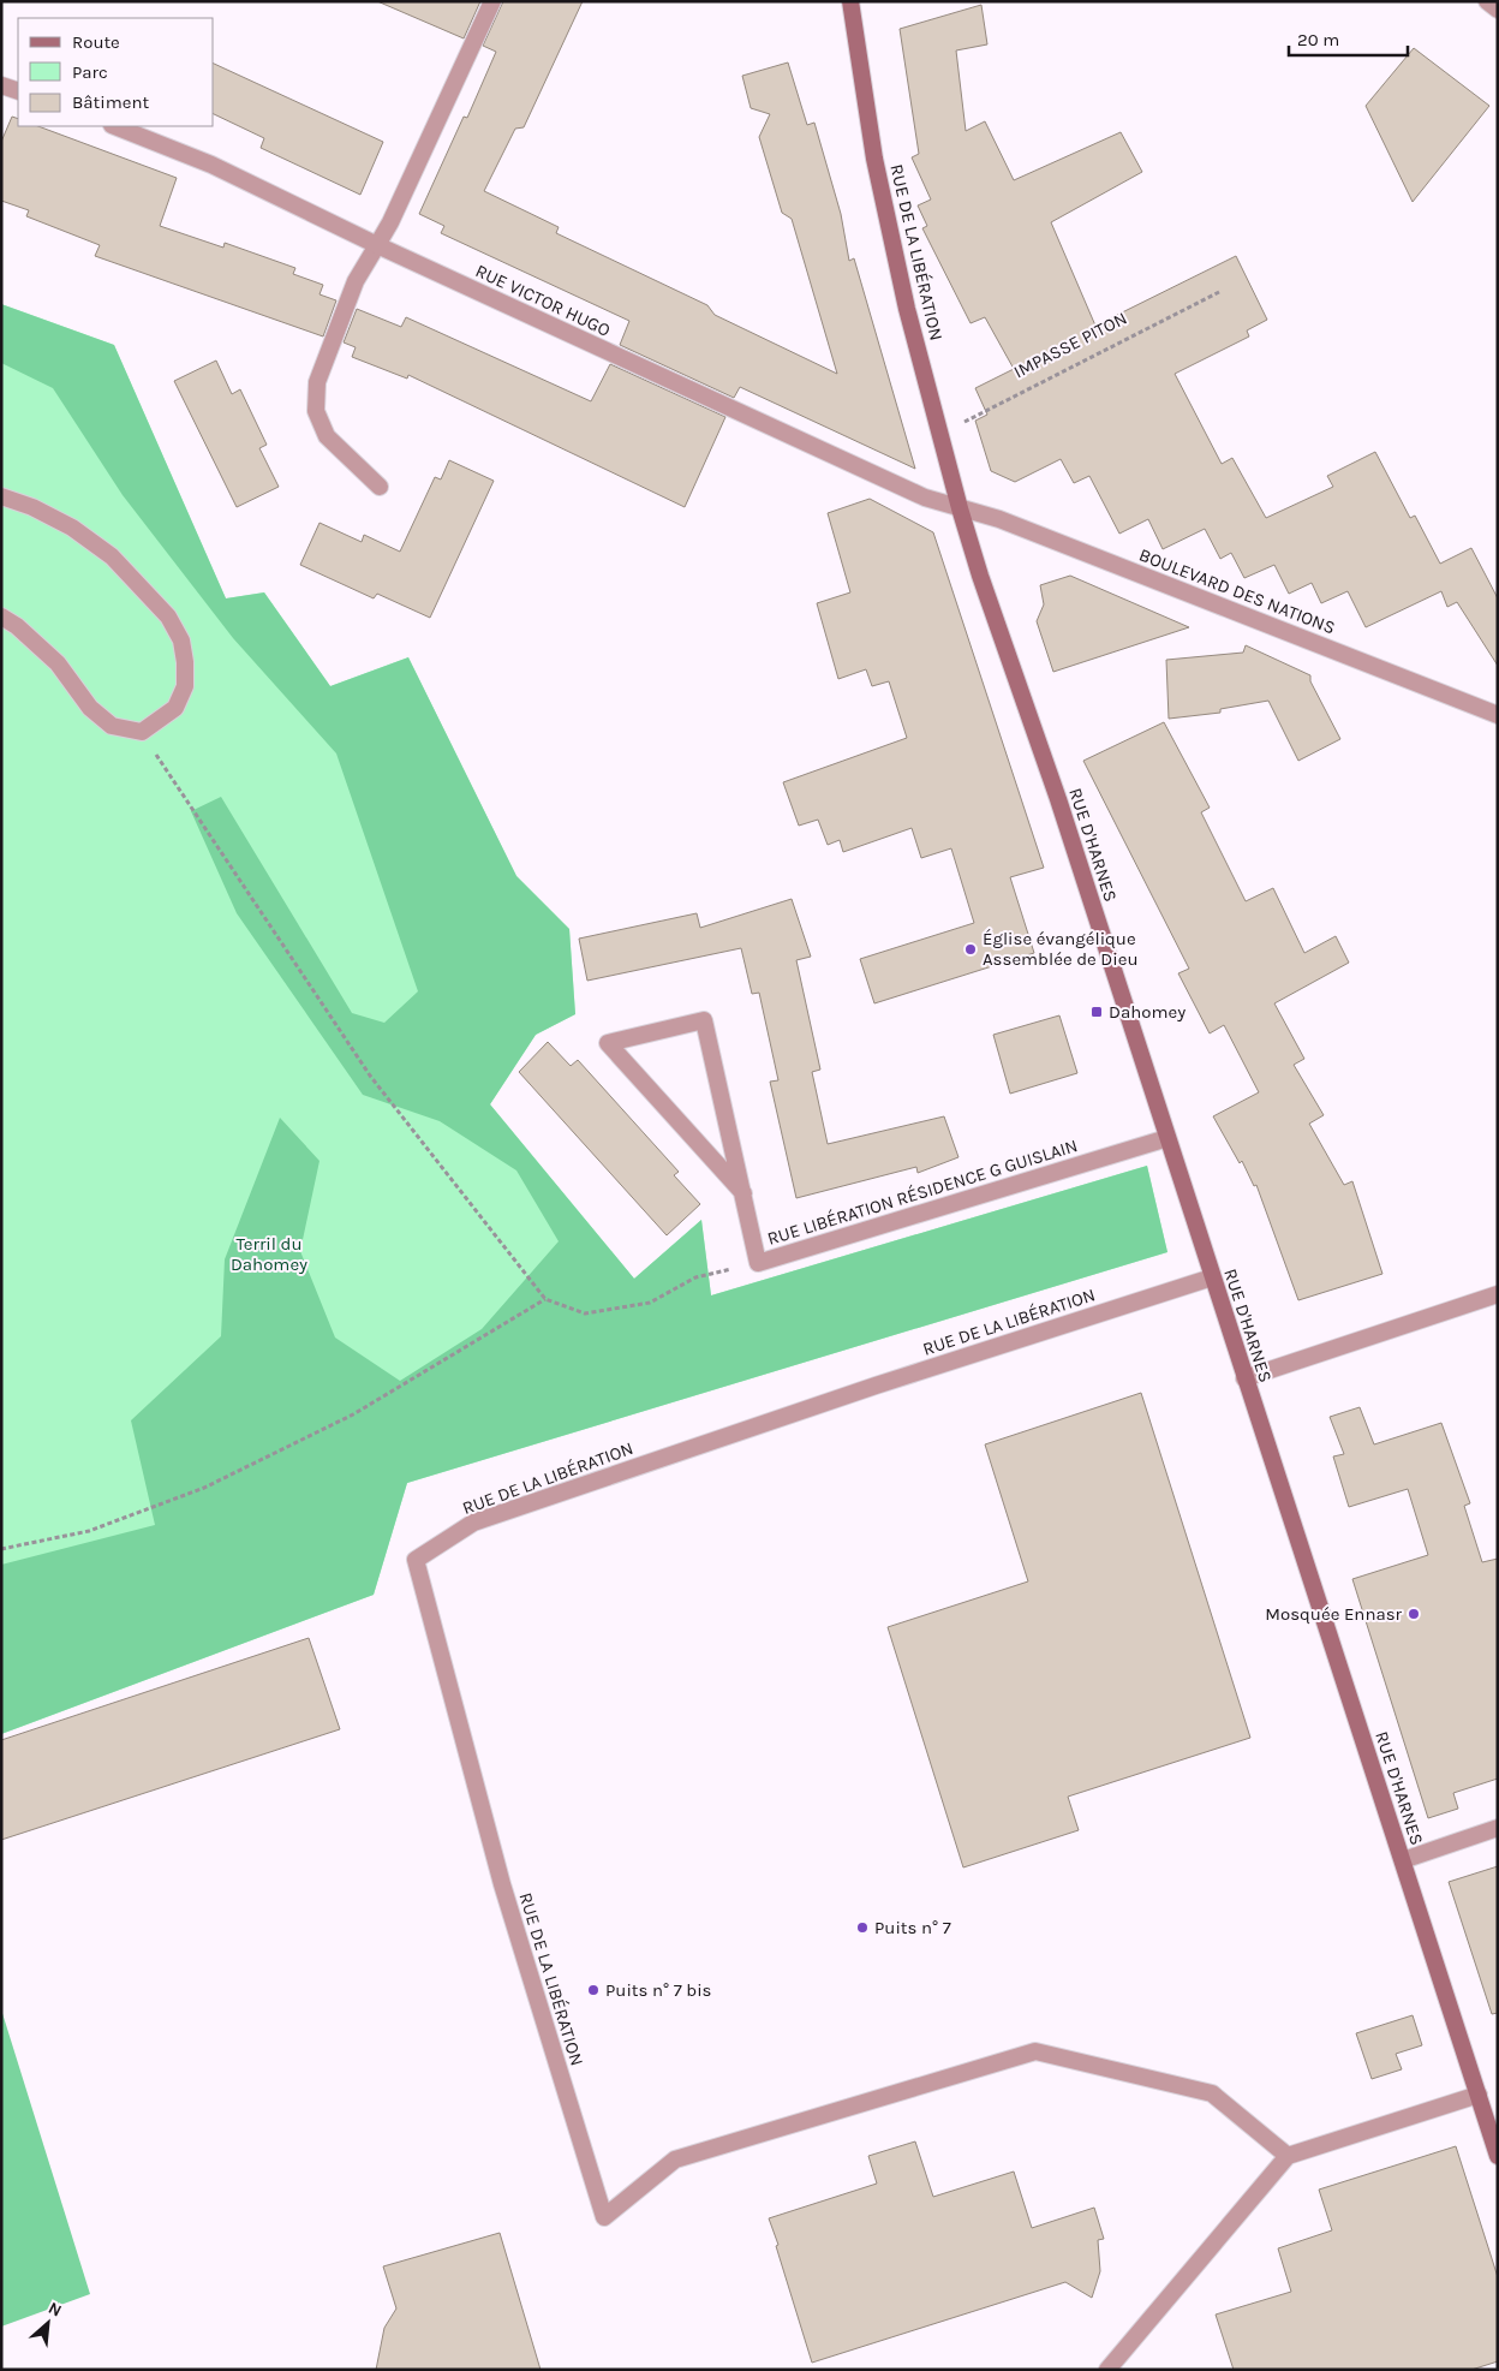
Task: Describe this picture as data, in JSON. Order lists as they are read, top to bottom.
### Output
{
  "streets": {
    "main road": ["RUE DE LA LIBÉRATION", "RUE D'HARNES"],
    "street": ["RUE VICTOR HUGO", "BOULEVARD DES NATIONS", "RUE LIBÉRATION RÉSIDENCE G GUISLAIN"],
    "path": ["IMPASSE PITON"]
  },
  "crossings": [
    ["RUE DE LA LIBÉRATION", "RUE VICTOR HUGO"],
    ["RUE DE LA LIBÉRATION", "IMPASSE PITON"],
    ["RUE DE LA LIBÉRATION", "BOULEVARD DES NATIONS"],
    ["RUE DE LA LIBÉRATION", "RUE D'HARNES"],
    ["RUE VICTOR HUGO", "BOULEVARD DES NATIONS"],
    ["RUE VICTOR HUGO", "RUE D'HARNES"],
    ["BOULEVARD DES NATIONS", "RUE D'HARNES"],
    ["RUE D'HARNES", "RUE LIBÉRATION RÉSIDENCE G GUISLAIN"]
  ],
  "parks": ["Terril du Dahomey"],
  "places": {
    "other": [
      "Église évangélique Assemblée de Dieu",
      "Mosquée Ennasr",
      "Puits n° 7",
      "Puits n° 7 bis"
    ],
    "transit": ["Dahomey"]
  },
  "legend": ["Route", "Parc", "Bâtiment"],
  "scale_bar": "20 m",
  "north": "top right"
}
